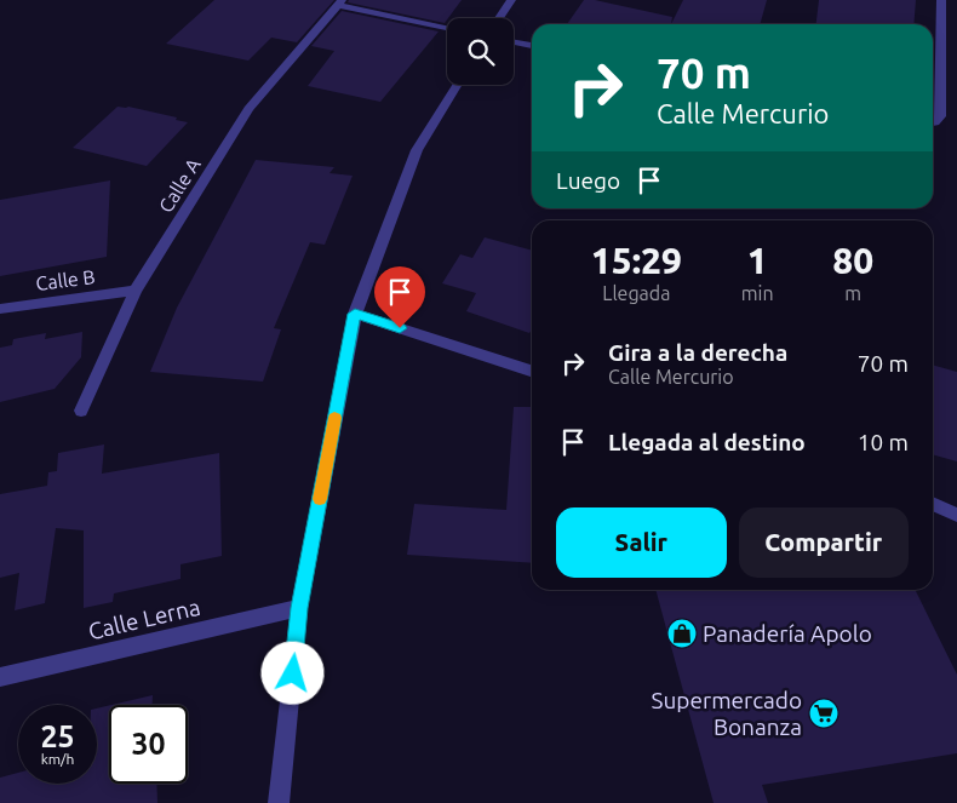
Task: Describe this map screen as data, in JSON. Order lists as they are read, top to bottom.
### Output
{
  "streets": {
    "street": ["Calle A", "Calle B", "Calle Lerna"]
  },
  "crossings": [
    ["Calle A", "Calle B"]
  ],
  "places": {
    "shop": ["Panadería Apolo"],
    "supermarket": ["Supermercado Bonanza"]
  },
  "page": {
    "turn": ["70 m", "Calle Mercurio"],
    "then": "Luego",
    "eta": [
      "15:29",
      "Llegada",
      "1",
      "min",
      "80",
      "m"
    ],
    "list": [
      {
        "name": "Gira a la derecha",
        "note": "Calle Mercurio",
        "value": "70 m"
      },
      {
        "name": "Llegada al destino",
        "value": "10 m"
      }
    ],
    "buttons": ["Salir", "Compartir"],
    "speed": "25 km/h",
    "limit": "30"
  }
}
